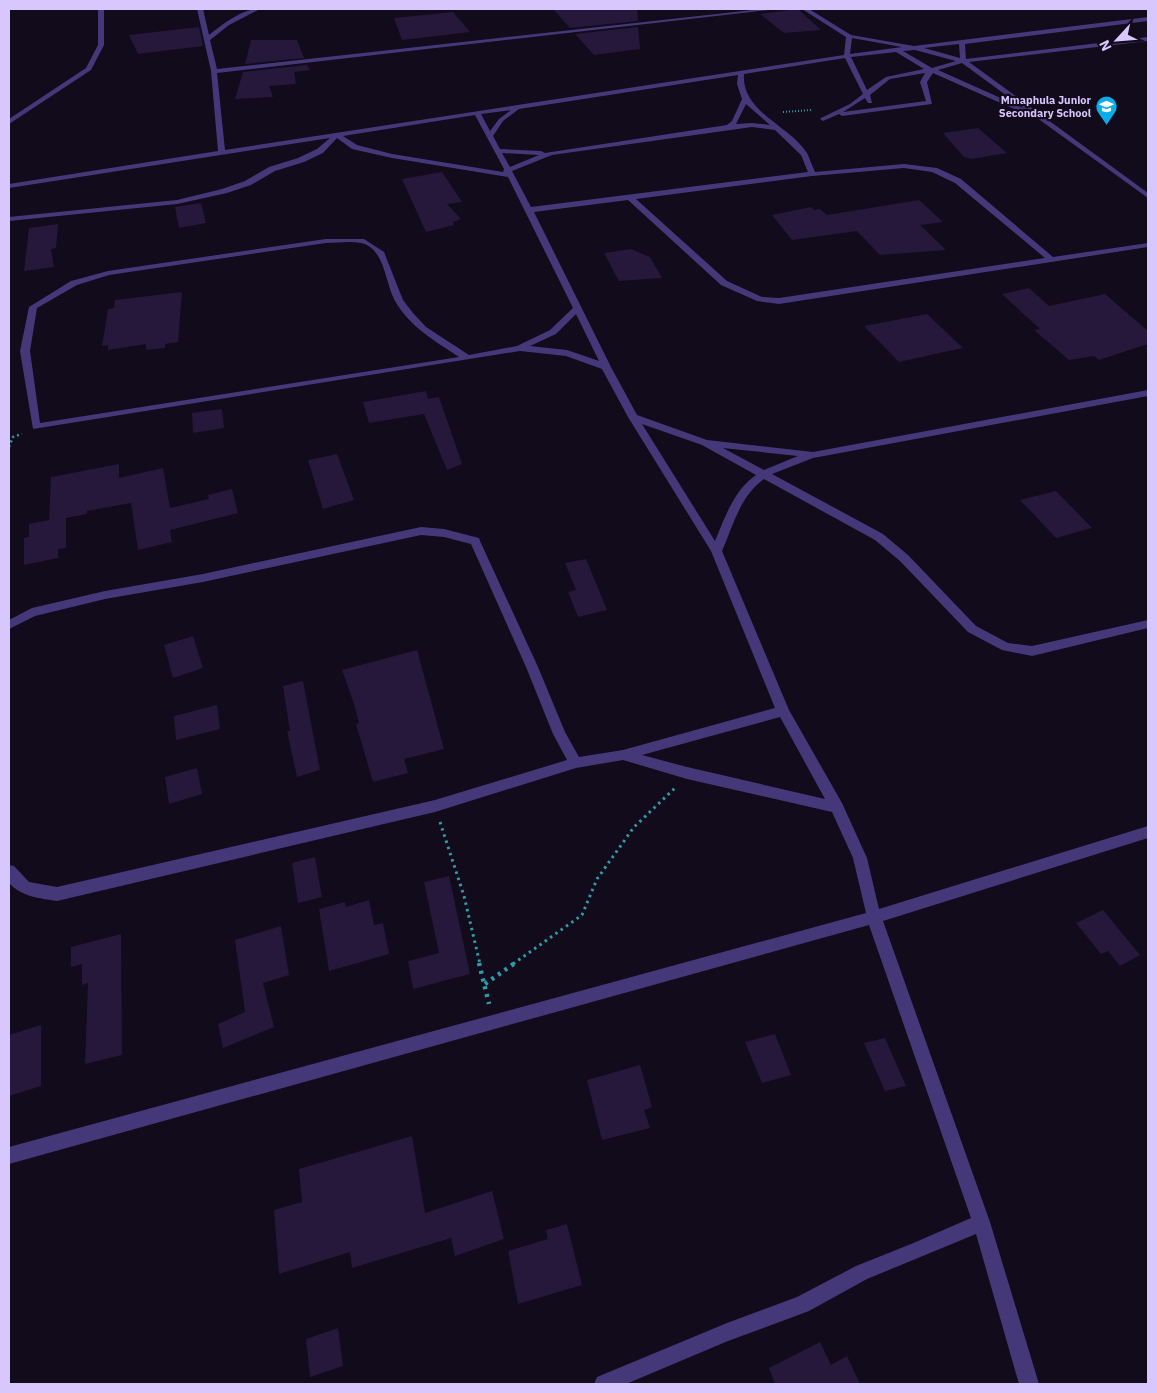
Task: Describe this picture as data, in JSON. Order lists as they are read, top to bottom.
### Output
{
  "places": {
    "school or university": ["Mmaphula Junior Secondary School"]
  },
  "north": "bottom left"
}
